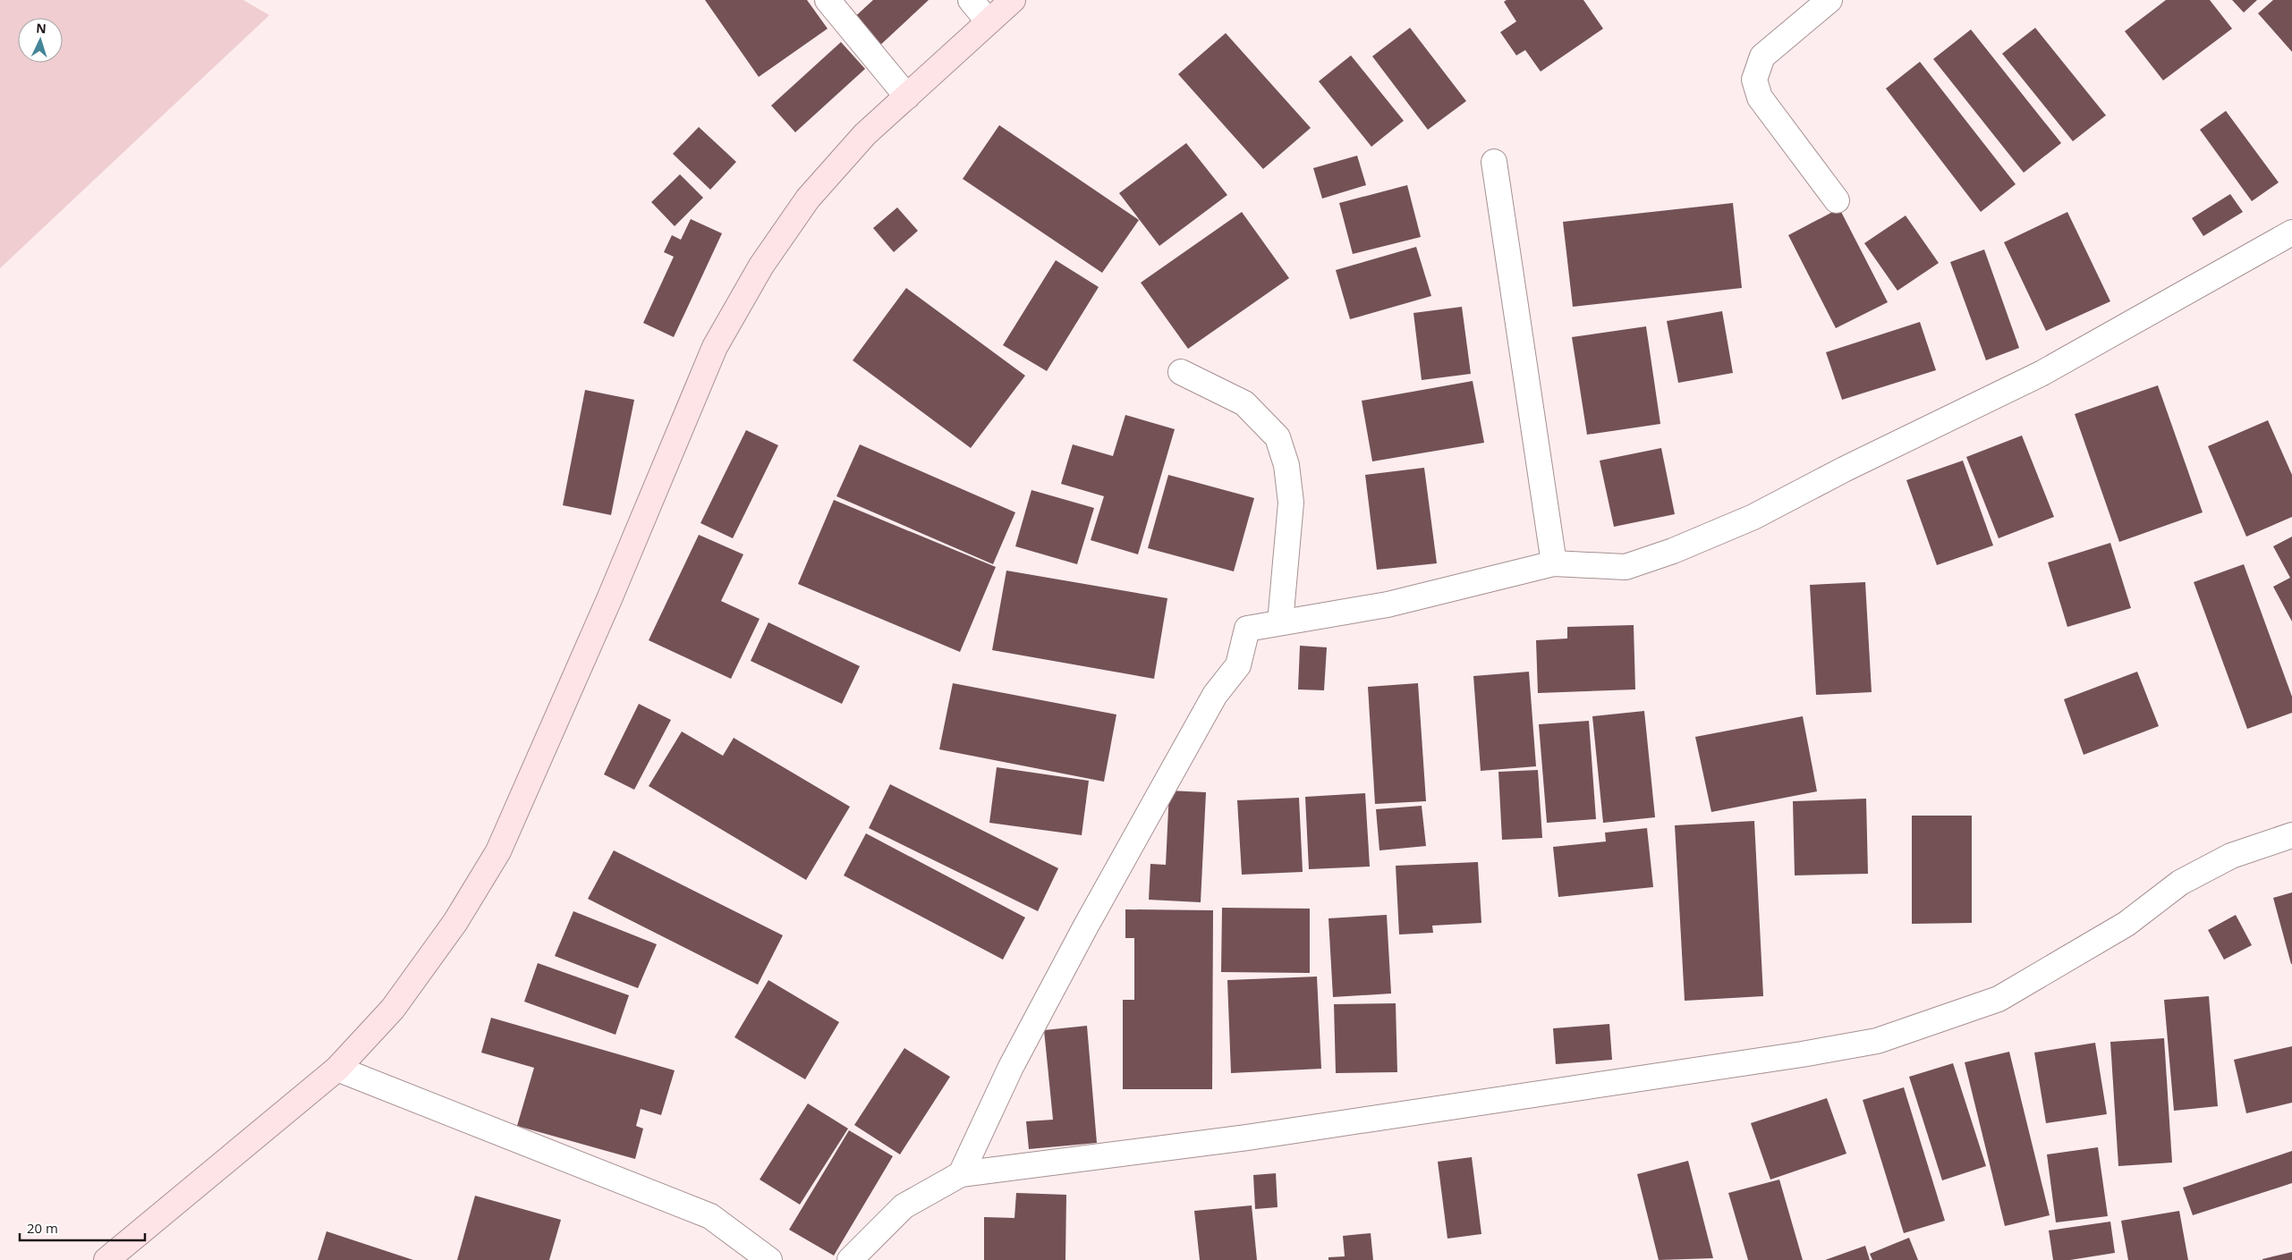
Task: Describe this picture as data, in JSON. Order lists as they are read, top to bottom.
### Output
{
  "scale_bar": "20 m",
  "north": "top"
}
